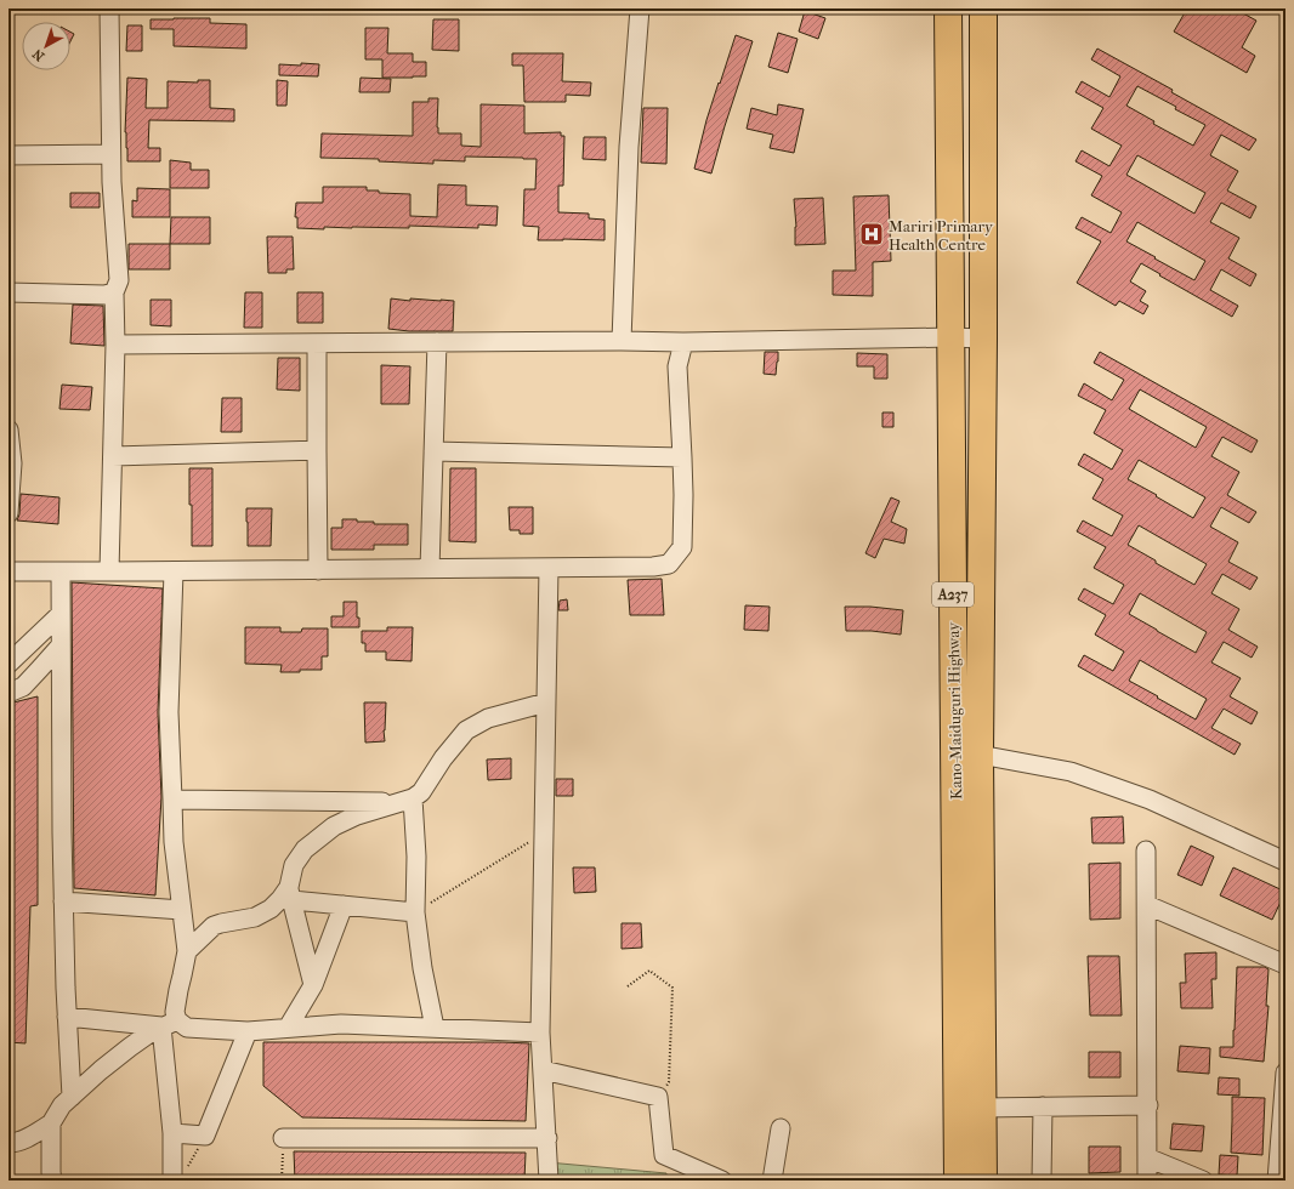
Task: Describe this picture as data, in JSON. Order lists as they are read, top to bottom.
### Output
{
  "streets": {
    "highway": ["A237", "Kano-Maiduguri Highway"]
  },
  "places": {
    "hospital": ["Mariri Primary Health Centre"]
  },
  "north": "bottom left"
}
